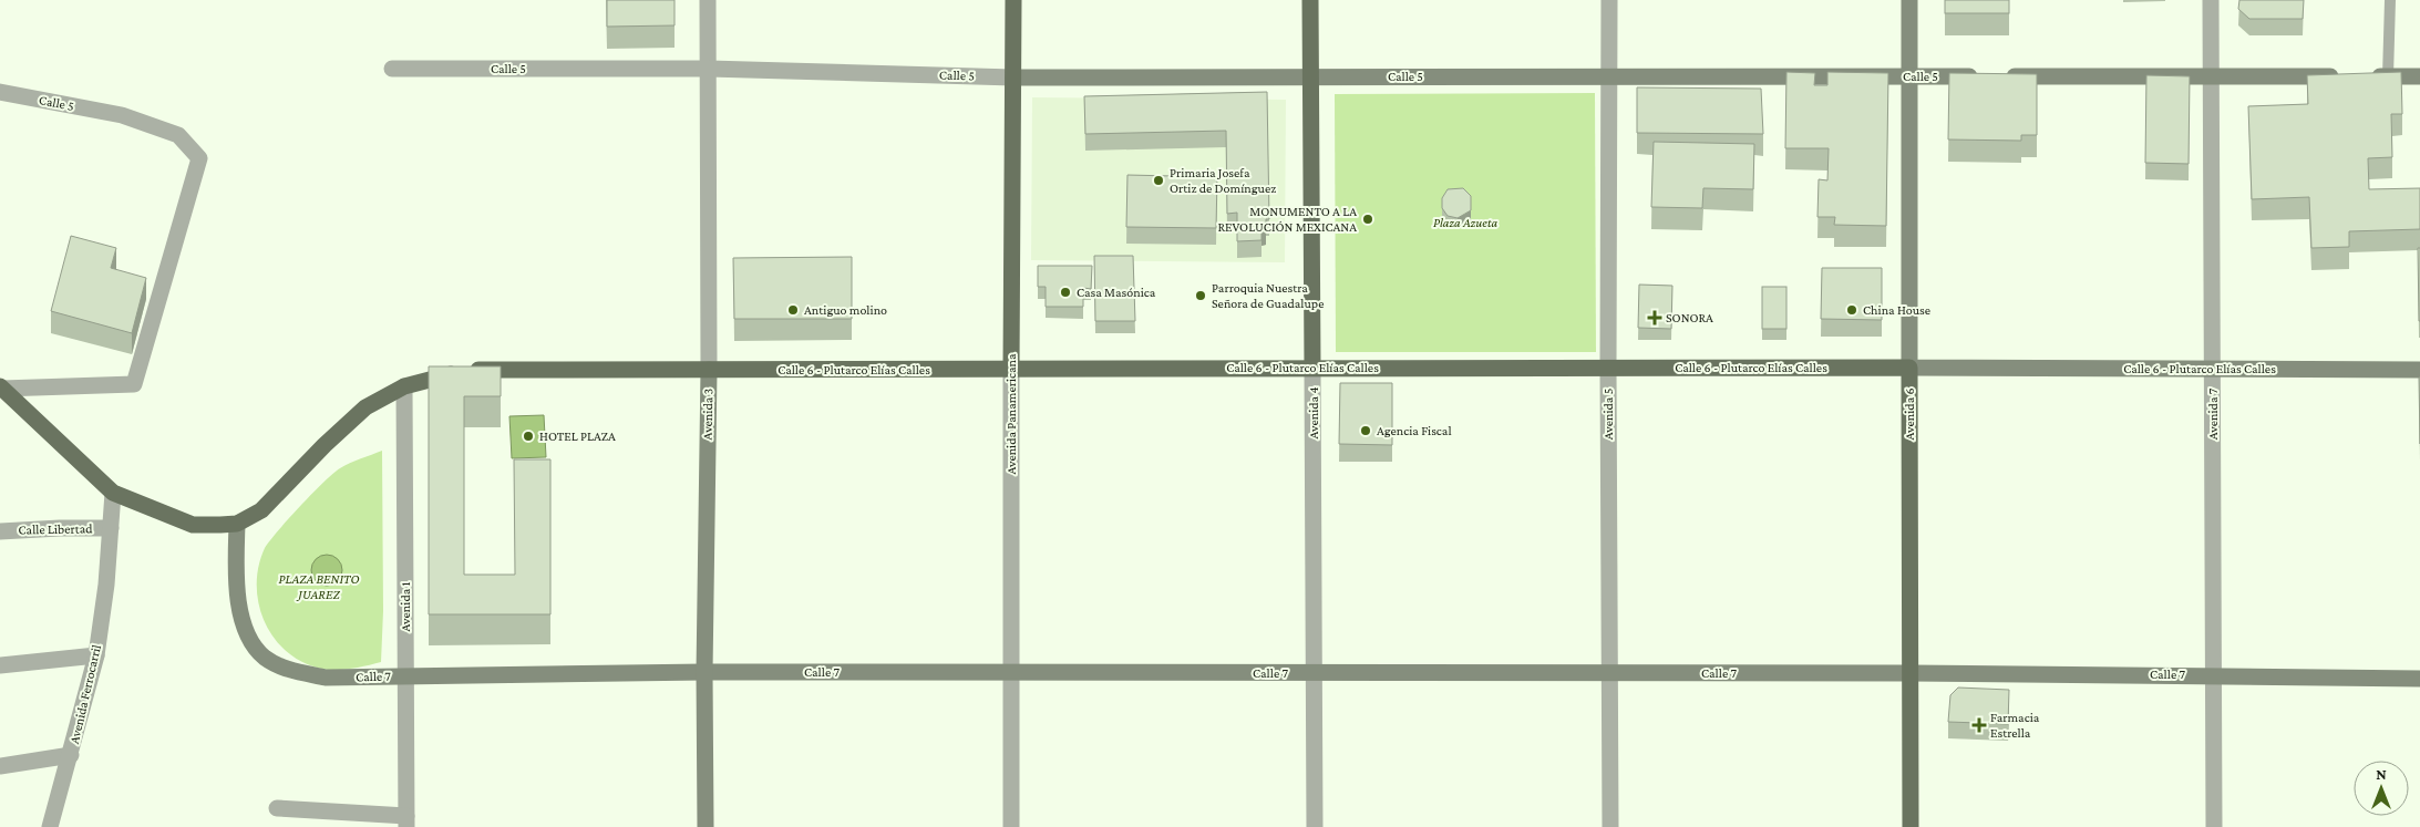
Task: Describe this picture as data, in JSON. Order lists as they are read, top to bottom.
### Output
{
  "streets": {
    "main road": [
      "Calle 6 - Plutarco Elías Calles",
      "Avenida 4",
      "Avenida Panamericana",
      "Avenida 6"
    ],
    "street": [
      "Calle 5",
      "Avenida 3",
      "Avenida 5",
      "Avenida 7",
      "Calle Libertad",
      "Avenida 1",
      "Calle 7",
      "Avenida Ferrocarril"
    ]
  },
  "crossings": [
    ["Calle 5", "Avenida 4"],
    ["Calle 5", "Avenida 3"],
    ["Calle 5", "Avenida Panamericana"],
    ["Calle 5", "Avenida 5"],
    ["Calle 5", "Avenida 6"],
    ["Calle 5", "Avenida 7"],
    ["Calle 6 - Plutarco Elías Calles", "Avenida 4"],
    ["Calle 6 - Plutarco Elías Calles", "Avenida 3"],
    ["Calle 6 - Plutarco Elías Calles", "Avenida Panamericana"],
    ["Calle 6 - Plutarco Elías Calles", "Avenida 5"],
    ["Calle 6 - Plutarco Elías Calles", "Avenida 6"],
    ["Calle 6 - Plutarco Elías Calles", "Avenida 7"],
    ["Calle 6 - Plutarco Elías Calles", "Avenida 1"],
    ["Calle 6 - Plutarco Elías Calles", "Calle 7"],
    ["Avenida 4", "Calle 7"],
    ["Avenida 3", "Calle 7"],
    ["Avenida Panamericana", "Calle 7"],
    ["Avenida 5", "Calle 7"],
    ["Avenida 6", "Calle 7"],
    ["Avenida 7", "Calle 7"],
    ["Calle Libertad", "Avenida Ferrocarril"],
    ["Avenida 1", "Calle 7"]
  ],
  "parks": ["Plaza Azueta", "PLAZA BENITO JUAREZ"],
  "places": {
    "other": [
      "Primaria Josefa Ortiz de Domínguez",
      "MONUMENTO A LA REVOLUCIÓN MEXICANA",
      "Casa Masónica",
      "Parroquia Nuestra Señora de Guadalupe",
      "Antiguo molino",
      "China House",
      "Agencia Fiscal",
      "HOTEL PLAZA"
    ],
    "health": ["SONORA", "Farmacia Estrella"]
  },
  "north": "top"
}
